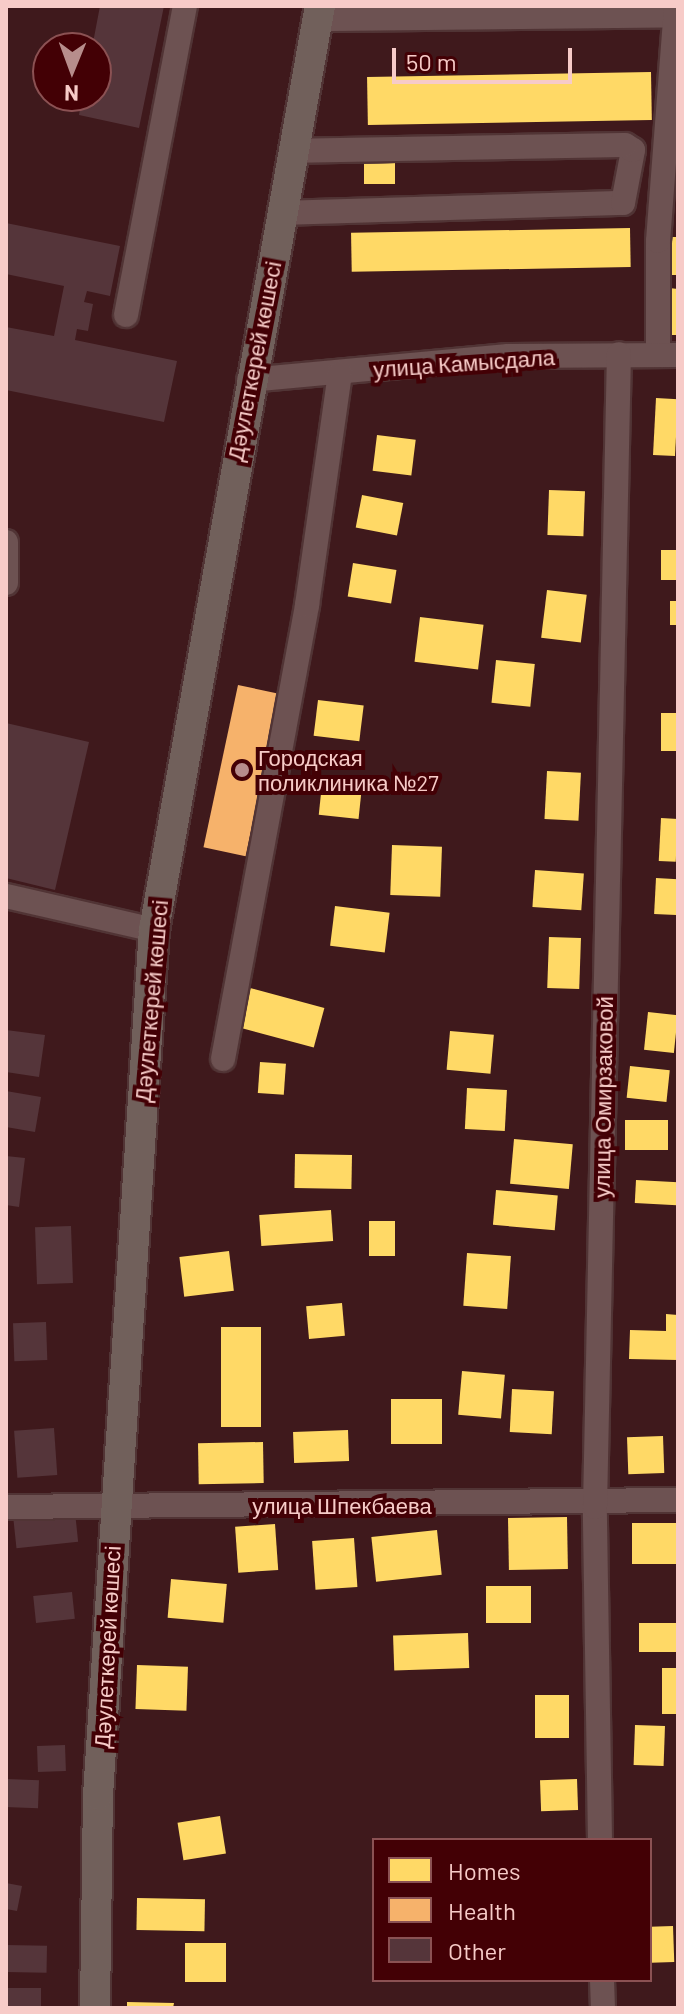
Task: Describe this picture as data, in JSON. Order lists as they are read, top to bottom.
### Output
{
  "streets": {
    "main road": ["Дәулеткерей көшесі"],
    "street": ["улица Камысдала", "улица Омирзаковой", "улица Шпекбаева"]
  },
  "crossings": [
    ["Дәулеткерей көшесі", "улица Камысдала"],
    ["Дәулеткерей көшесі", "улица Шпекбаева"],
    ["улица Камысдала", "улица Омирзаковой"],
    ["улица Омирзаковой", "улица Шпекбаева"]
  ],
  "places": ["Городская поликлиника №27"],
  "legend": ["Homes", "Health", "Other"],
  "scale_bar": "50 m",
  "north": "bottom"
}
